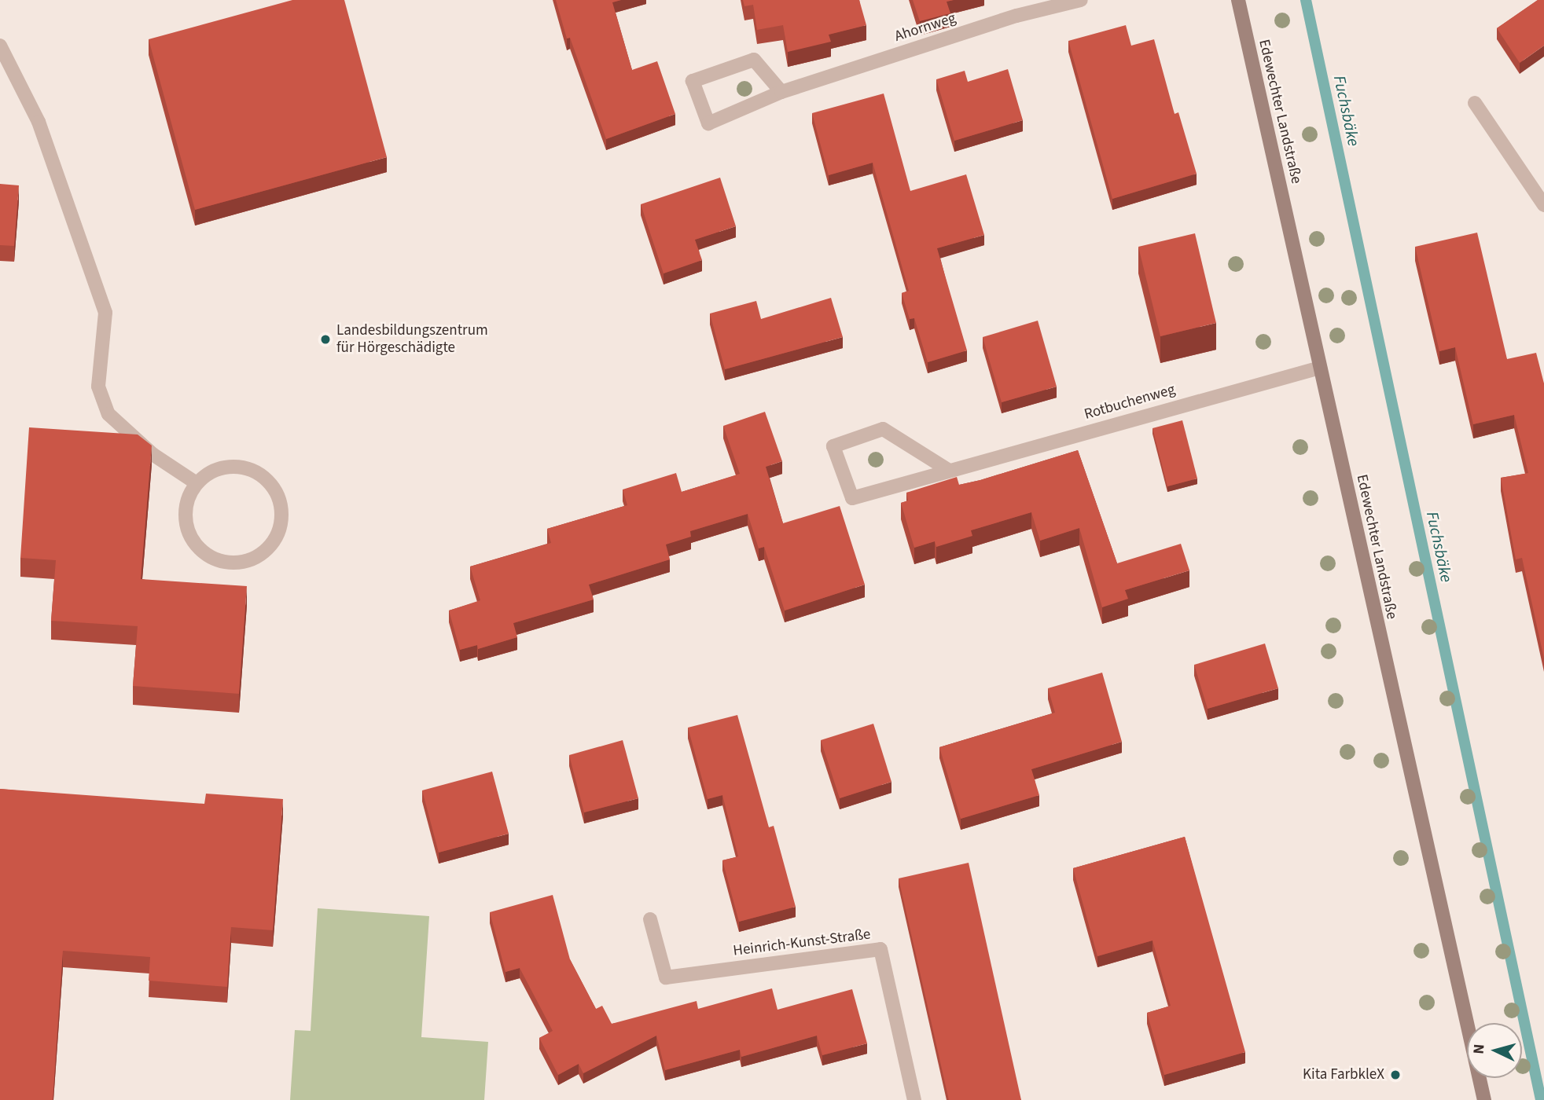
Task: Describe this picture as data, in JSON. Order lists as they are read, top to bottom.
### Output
{
  "streets": {
    "main road": ["Edewechter Landstraße"],
    "street": ["Ahornweg", "Rotbuchenweg", "Heinrich-Kunst-Straße"]
  },
  "crossings": [
    ["Edewechter Landstraße", "Rotbuchenweg"]
  ],
  "water": ["Fuchsbäke"],
  "places": ["Landesbildungszentrum für Hörgeschädigte", "Kita FarbkleX"],
  "north": "left"
}
